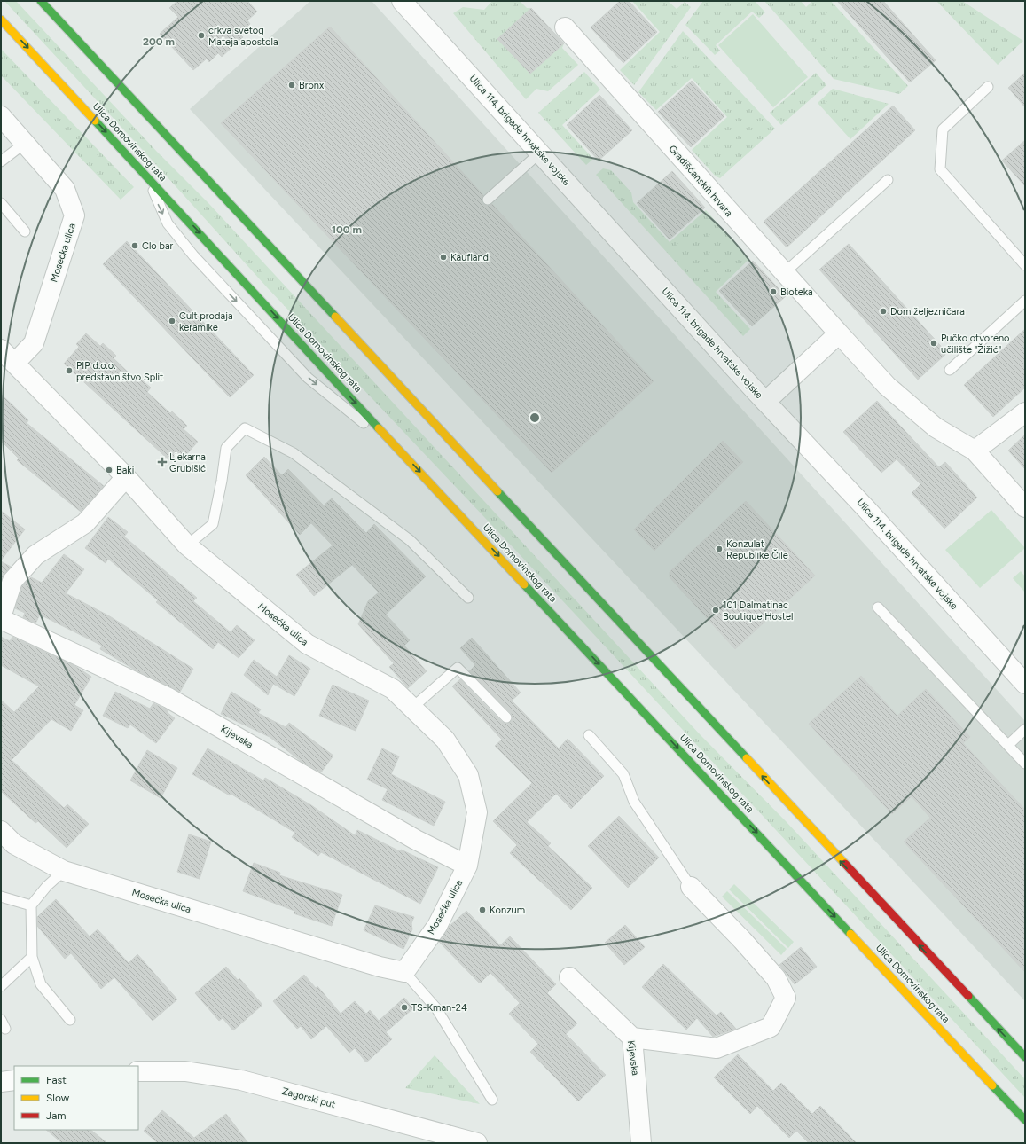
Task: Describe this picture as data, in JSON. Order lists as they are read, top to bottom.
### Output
{
  "streets": {
    "main road": ["Ulica Domovinskog rata"],
    "street": [
      "Ulica 114. brigade hrvatske vojske",
      "Gradišćanskih hrvata",
      "Mosećka ulica",
      "Kijevska",
      "Zagorski put"
    ]
  },
  "crossings": [
    ["Mosećka ulica", "Kijevska"]
  ],
  "places": {
    "other": [
      "crkva svetog Mateja apostola",
      "Bronx",
      "Clo bar",
      "Kaufland",
      "Bioteka",
      "Dom željezničara",
      "Cult prodaja keramike",
      "Pučko otvoreno učilište \"Žižić\"",
      "PIP d.o.o. predstavništvo Split",
      "Baki",
      "Konzulat Republike Čile",
      "101 Dalmatinac Boutique Hostel",
      "Konzum",
      "TS-Kman-24"
    ],
    "health": ["Ljekarna Grubišić"]
  },
  "legend": ["Fast", "Slow", "Jam"],
  "rings": ["200 m", "100 m"]
}
